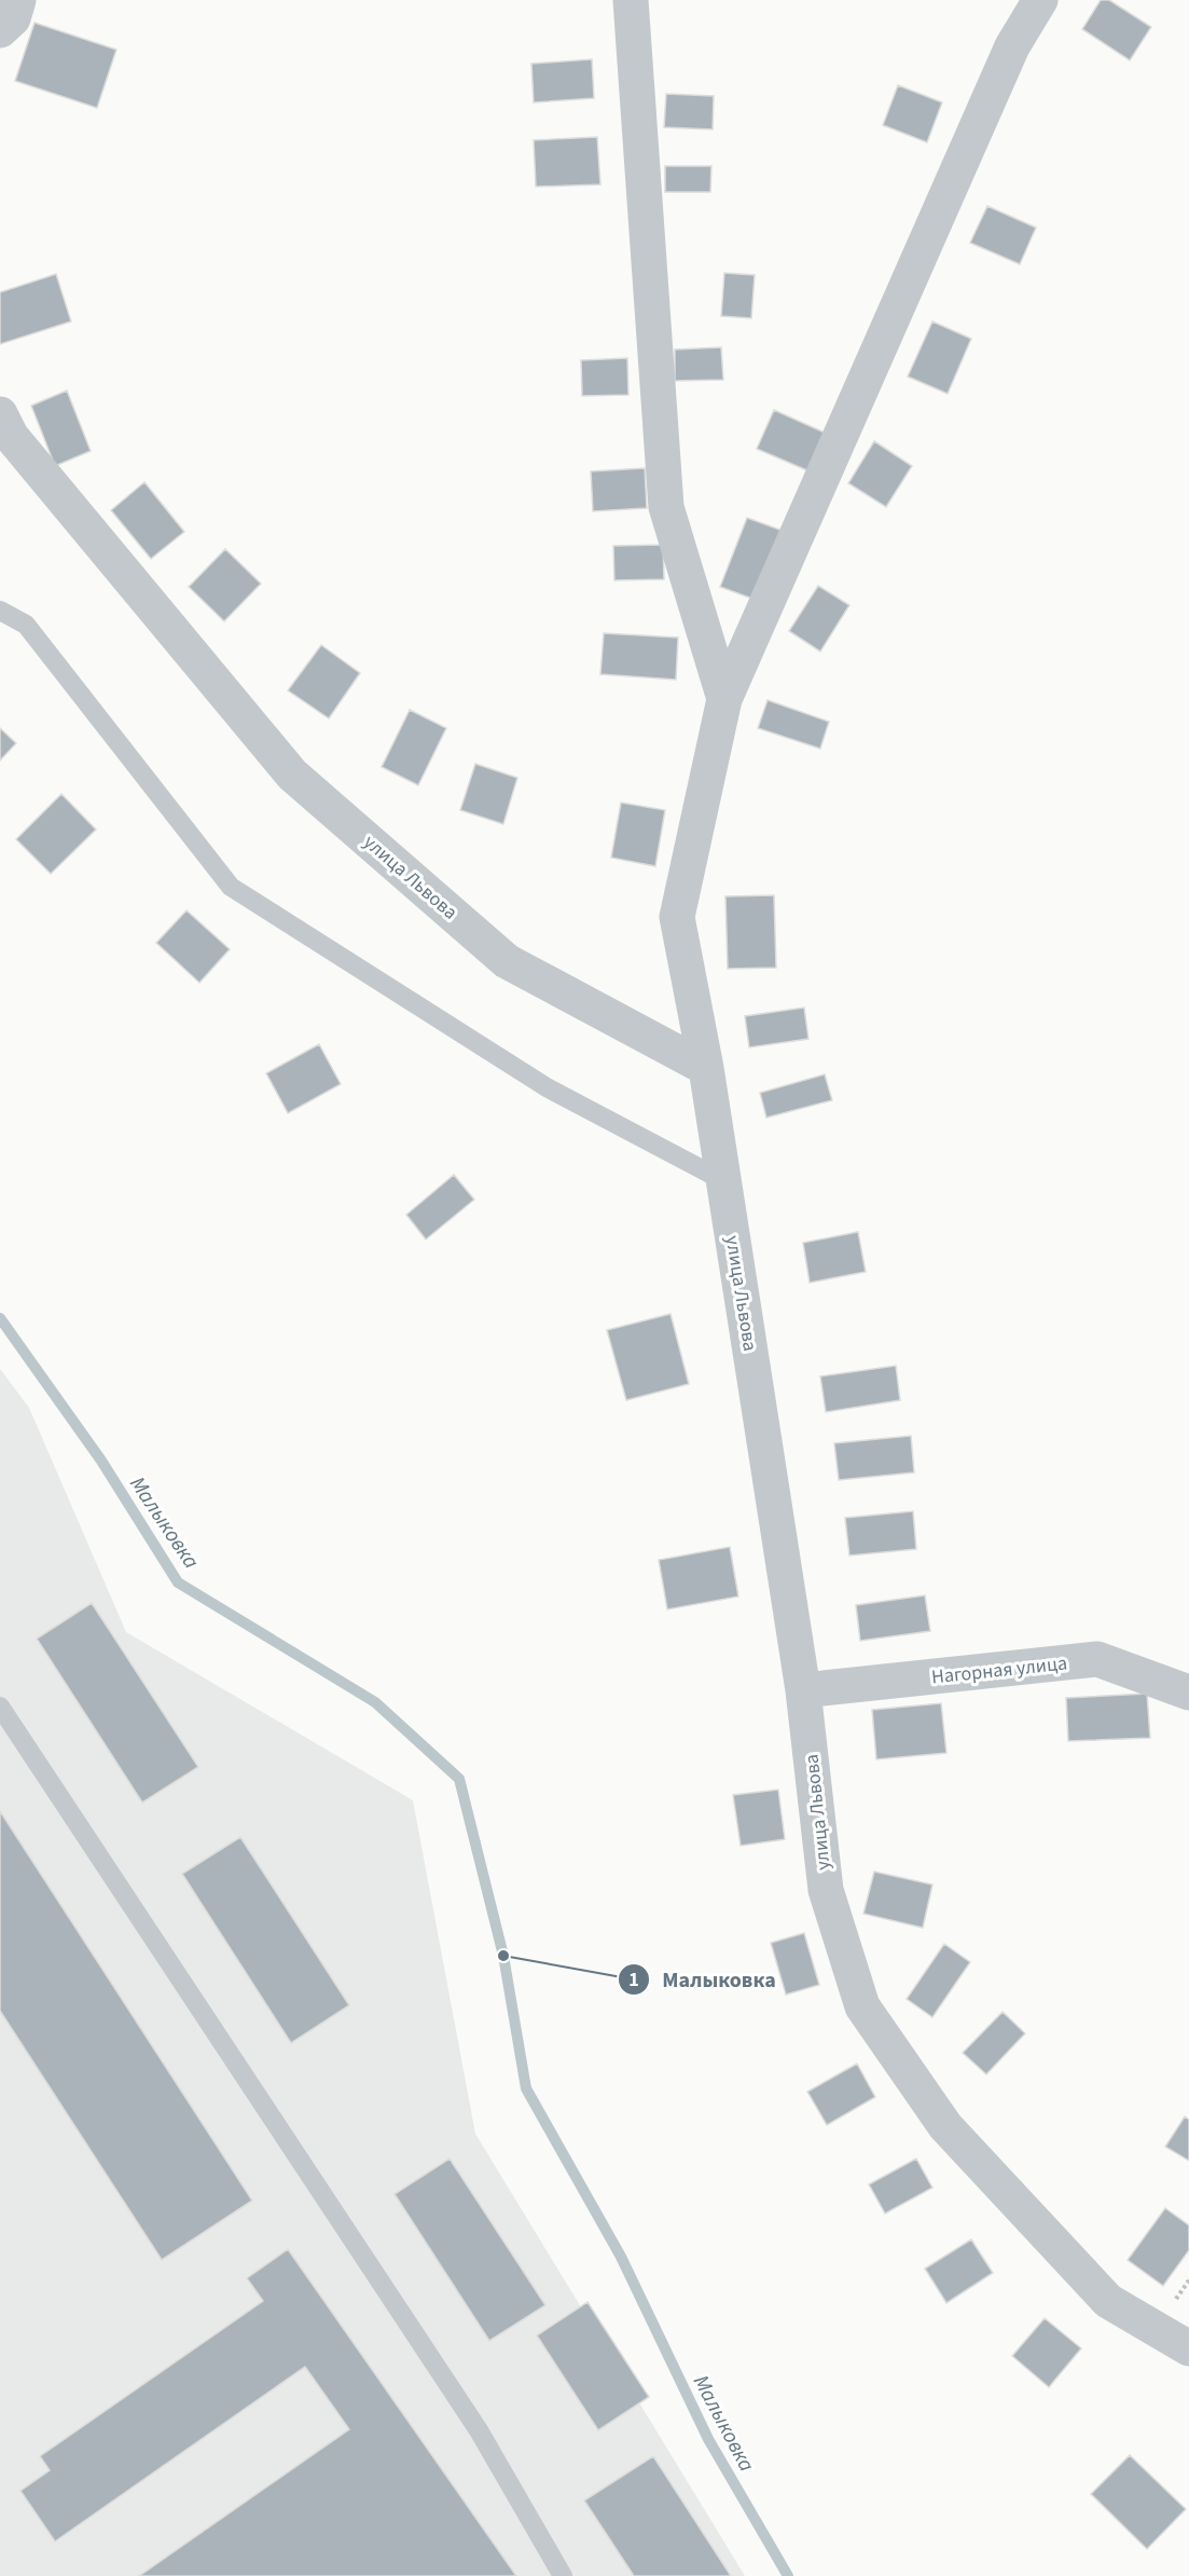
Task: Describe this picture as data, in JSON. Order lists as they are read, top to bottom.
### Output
{
  "streets": {
    "street": ["улица Львова", "Нагорная улица"]
  },
  "crossings": [
    ["улица Львова", "Нагорная улица"]
  ],
  "water": ["Малыковка"],
  "places": ["Малыковка"]
}
